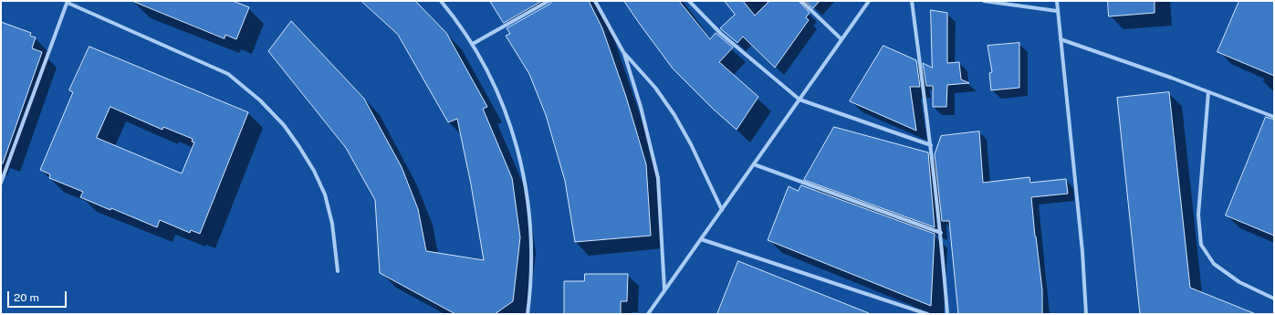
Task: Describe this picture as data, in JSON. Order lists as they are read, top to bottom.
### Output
{
  "scale_bar": "20 m"
}
